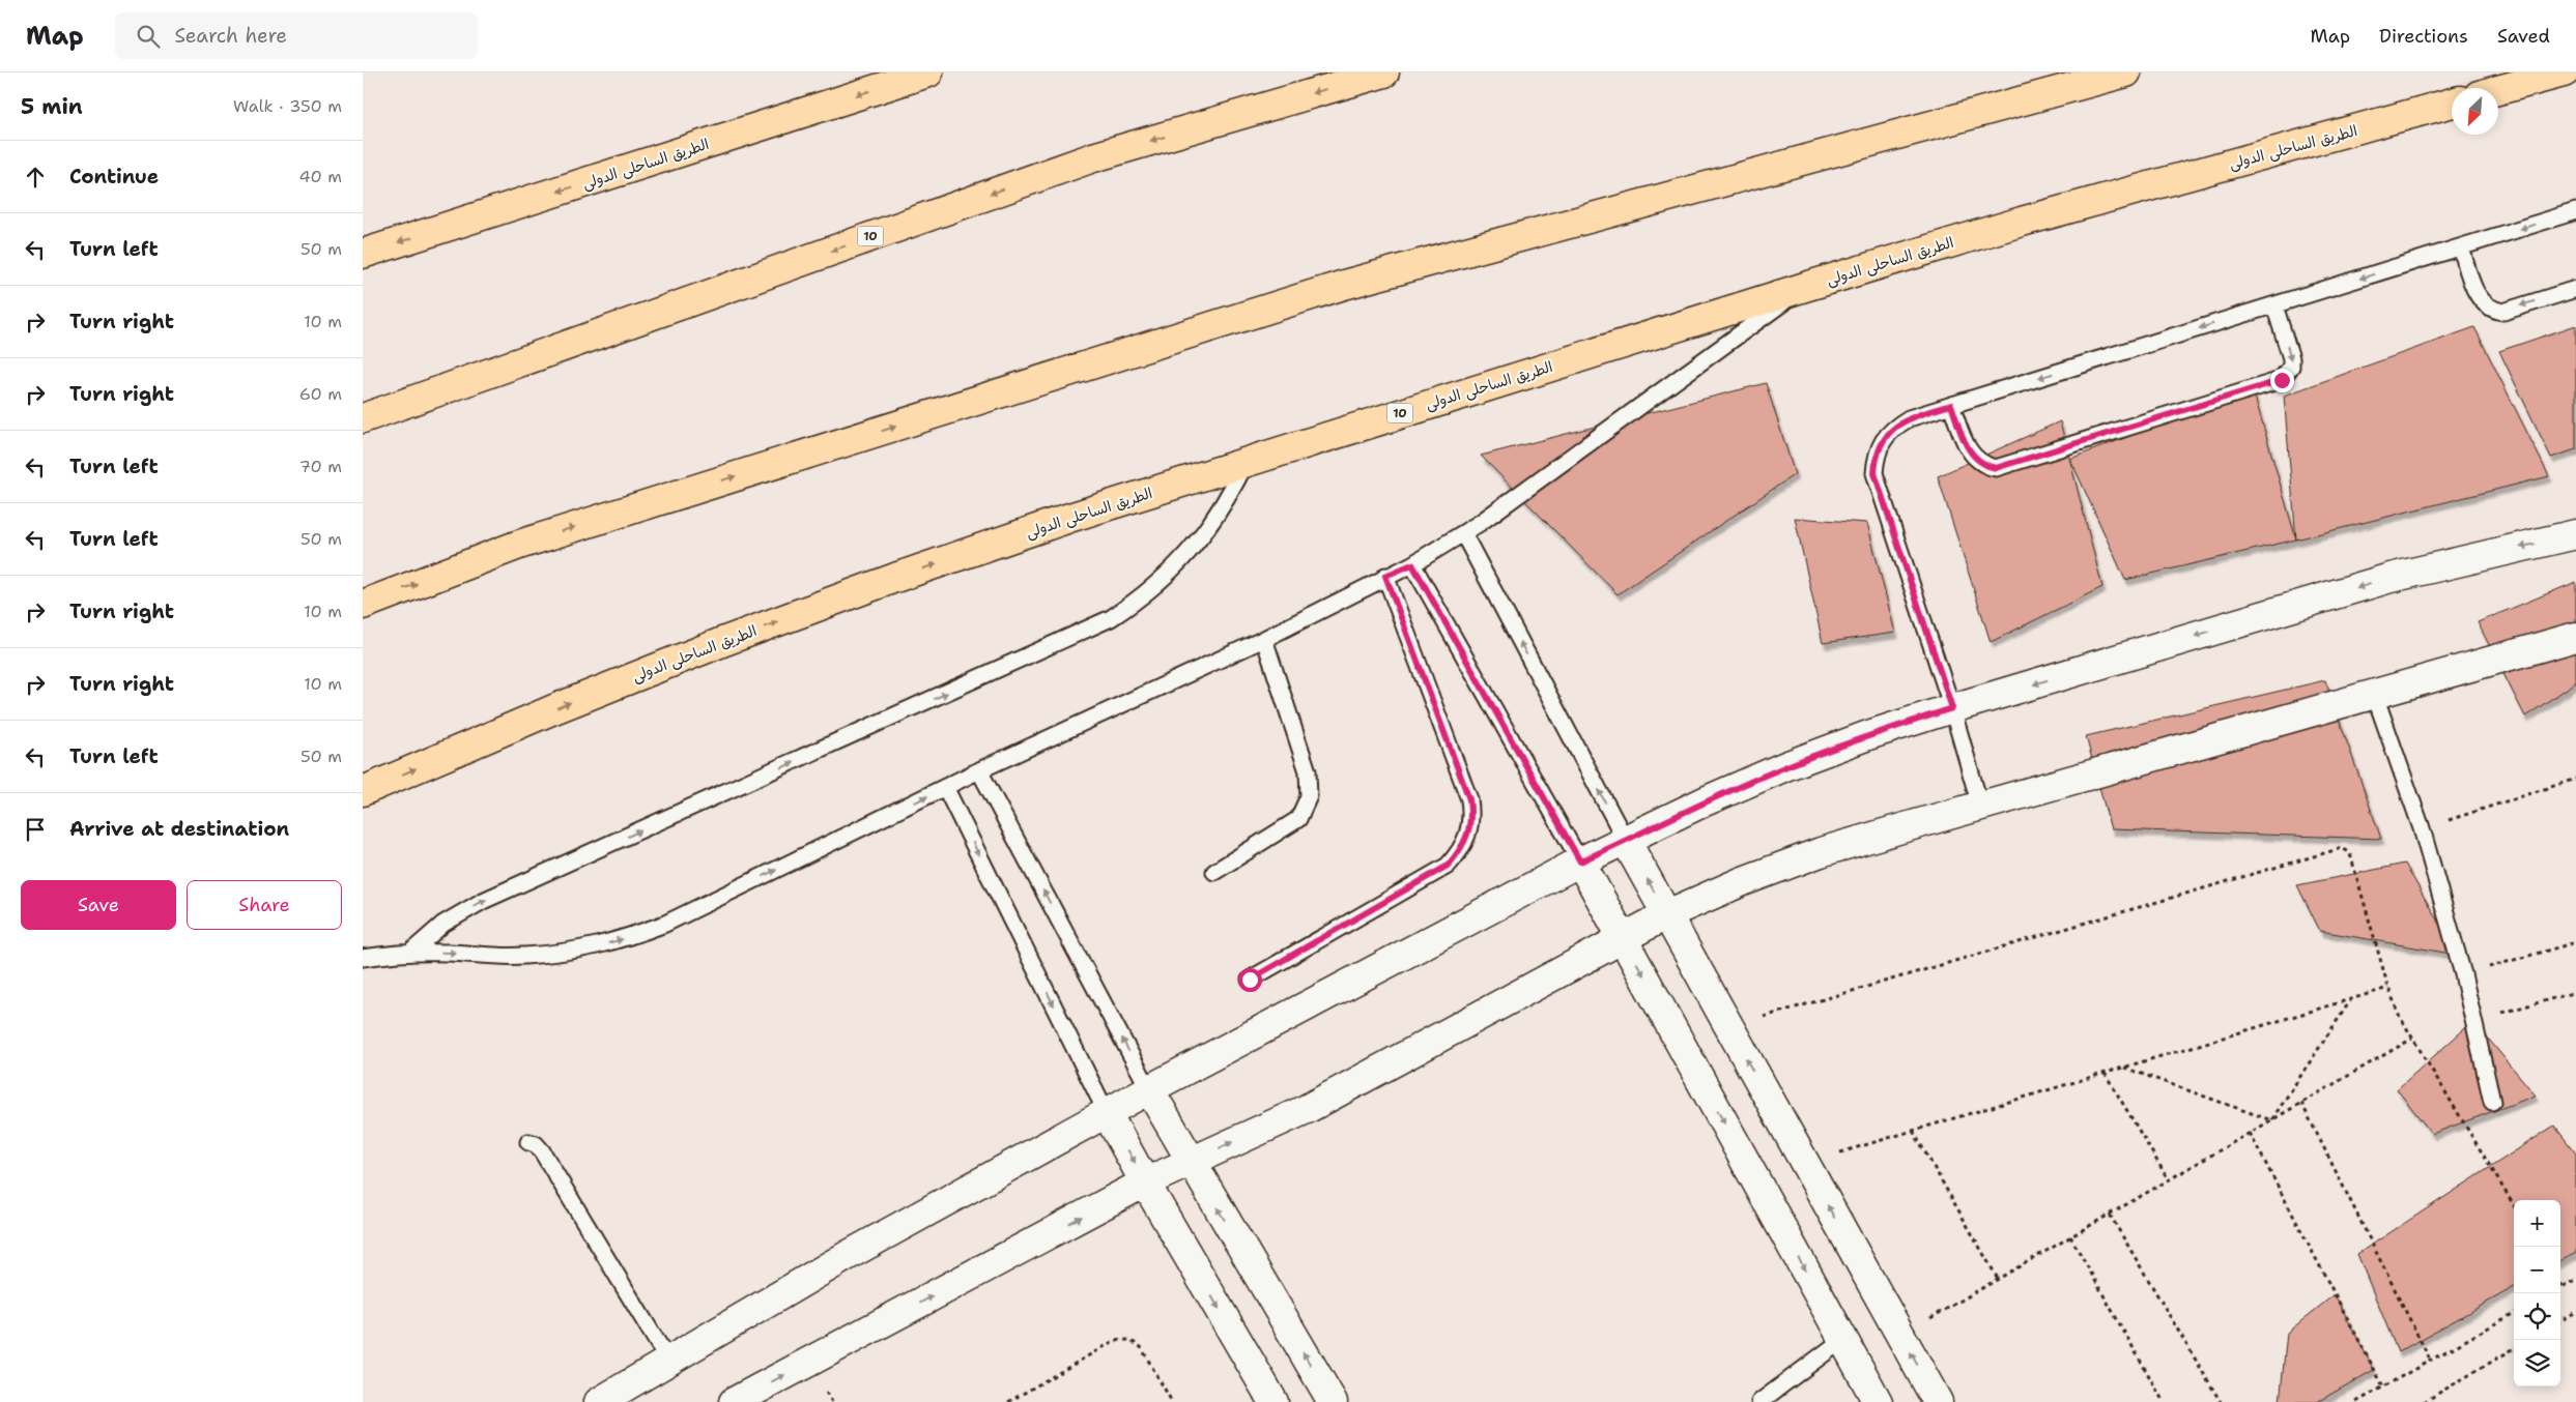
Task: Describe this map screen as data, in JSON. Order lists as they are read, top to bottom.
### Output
{
  "streets": {
    "highway": ["الطريق الساحلى الدولى", "10"]
  },
  "north": "bottom left",
  "page": {
    "header": "Map",
    "search": "Search here",
    "nav": ["Map", "Directions", "Saved"],
    "heading": ["5 min", "Walk · 350 m"],
    "list": [
      ["Continue", "40 m"],
      ["Turn left", "50 m"],
      ["Turn right", "10 m"],
      ["Turn right", "60 m"],
      ["Turn left", "70 m"],
      ["Turn left", "50 m"],
      ["Turn right", "10 m"],
      ["Turn right", "10 m"],
      ["Turn left", "50 m"],
      "Arrive at destination"
    ],
    "buttons": ["Save", "Share"],
    "map_buttons": ["+", "−"]
  }
}
